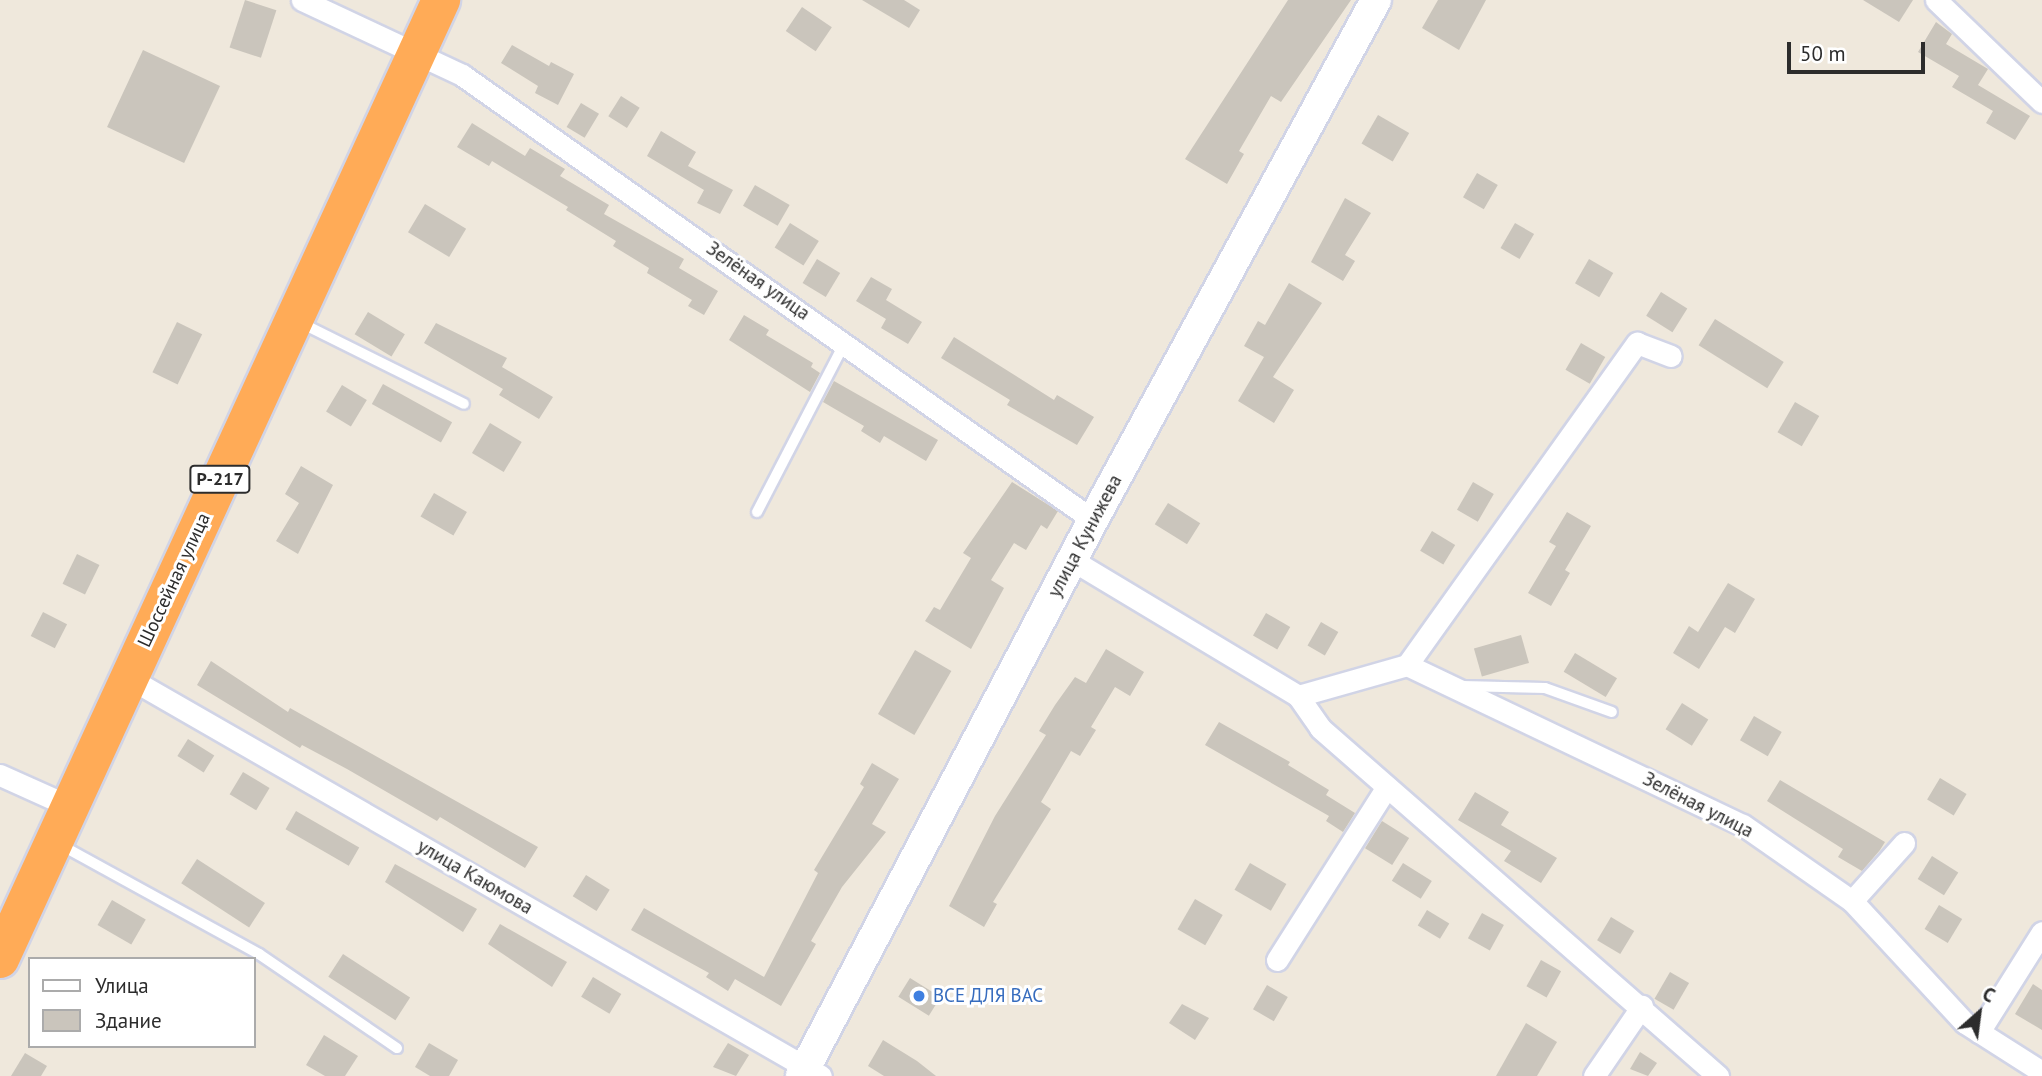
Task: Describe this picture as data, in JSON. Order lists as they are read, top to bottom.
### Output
{
  "streets": {
    "highway": ["Р-217", "Шоссейная улица"],
    "street": ["Зелёная улица", "улица Кунижева", "улица Каюмова"]
  },
  "crossings": [
    ["Зелёная улица", "улица Кунижева"],
    ["Зелёная улица", "Шоссейная улица"],
    ["улица Кунижева", "улица Каюмова"],
    ["Шоссейная улица", "улица Каюмова"]
  ],
  "places": ["ВСЕ ДЛЯ ВАС"],
  "legend": ["Улица", "Здание"],
  "scale_bar": "50 m",
  "north": "top right"
}
